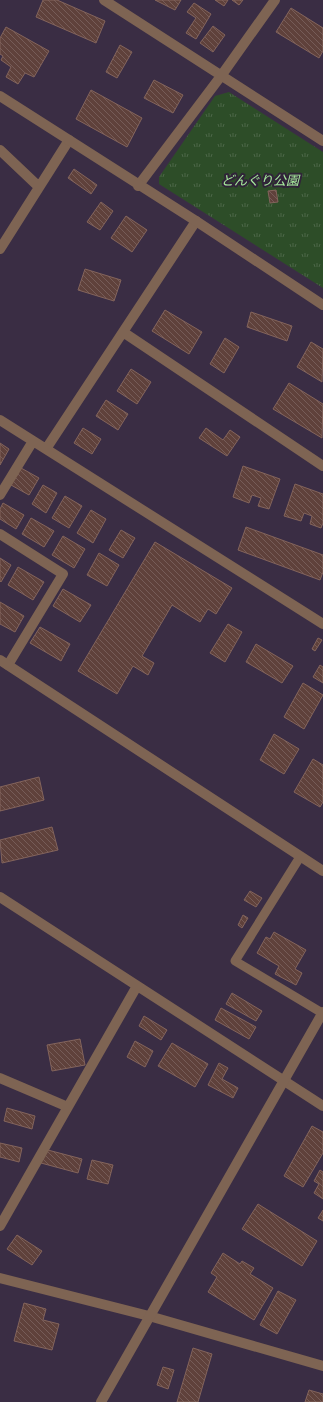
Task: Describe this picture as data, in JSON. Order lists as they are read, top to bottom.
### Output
{
  "parks": ["どんぐり公園"]
}
